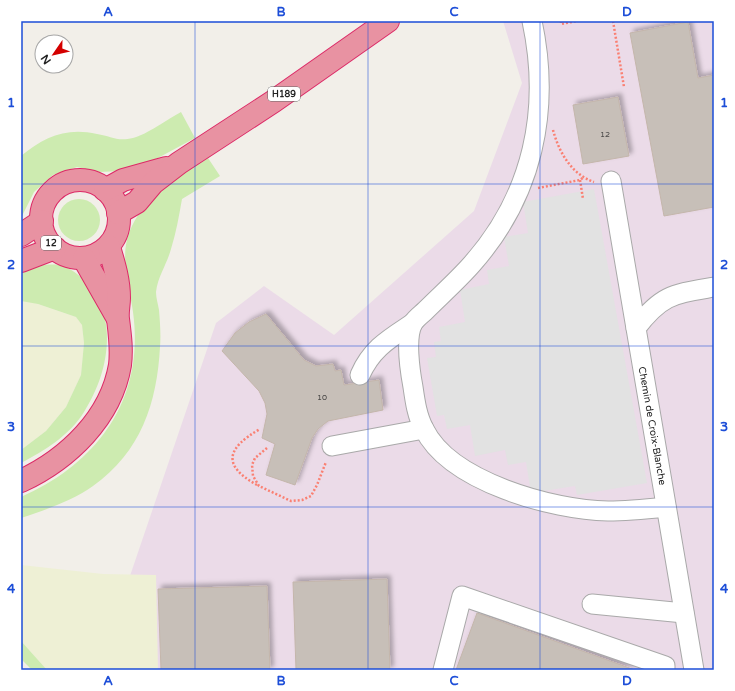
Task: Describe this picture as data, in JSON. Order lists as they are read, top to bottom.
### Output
{
  "streets": {
    "highway": ["H189", "12"],
    "street": ["Chemin de Croix-Blanche"]
  },
  "house_numbers": ["12", "10"],
  "north": "bottom left",
  "grid": {
    "columns": [
      "A",
      "B",
      "C",
      "D"
    ],
    "rows": [
      "1",
      "2",
      "3",
      "4"
    ]
  }
}
